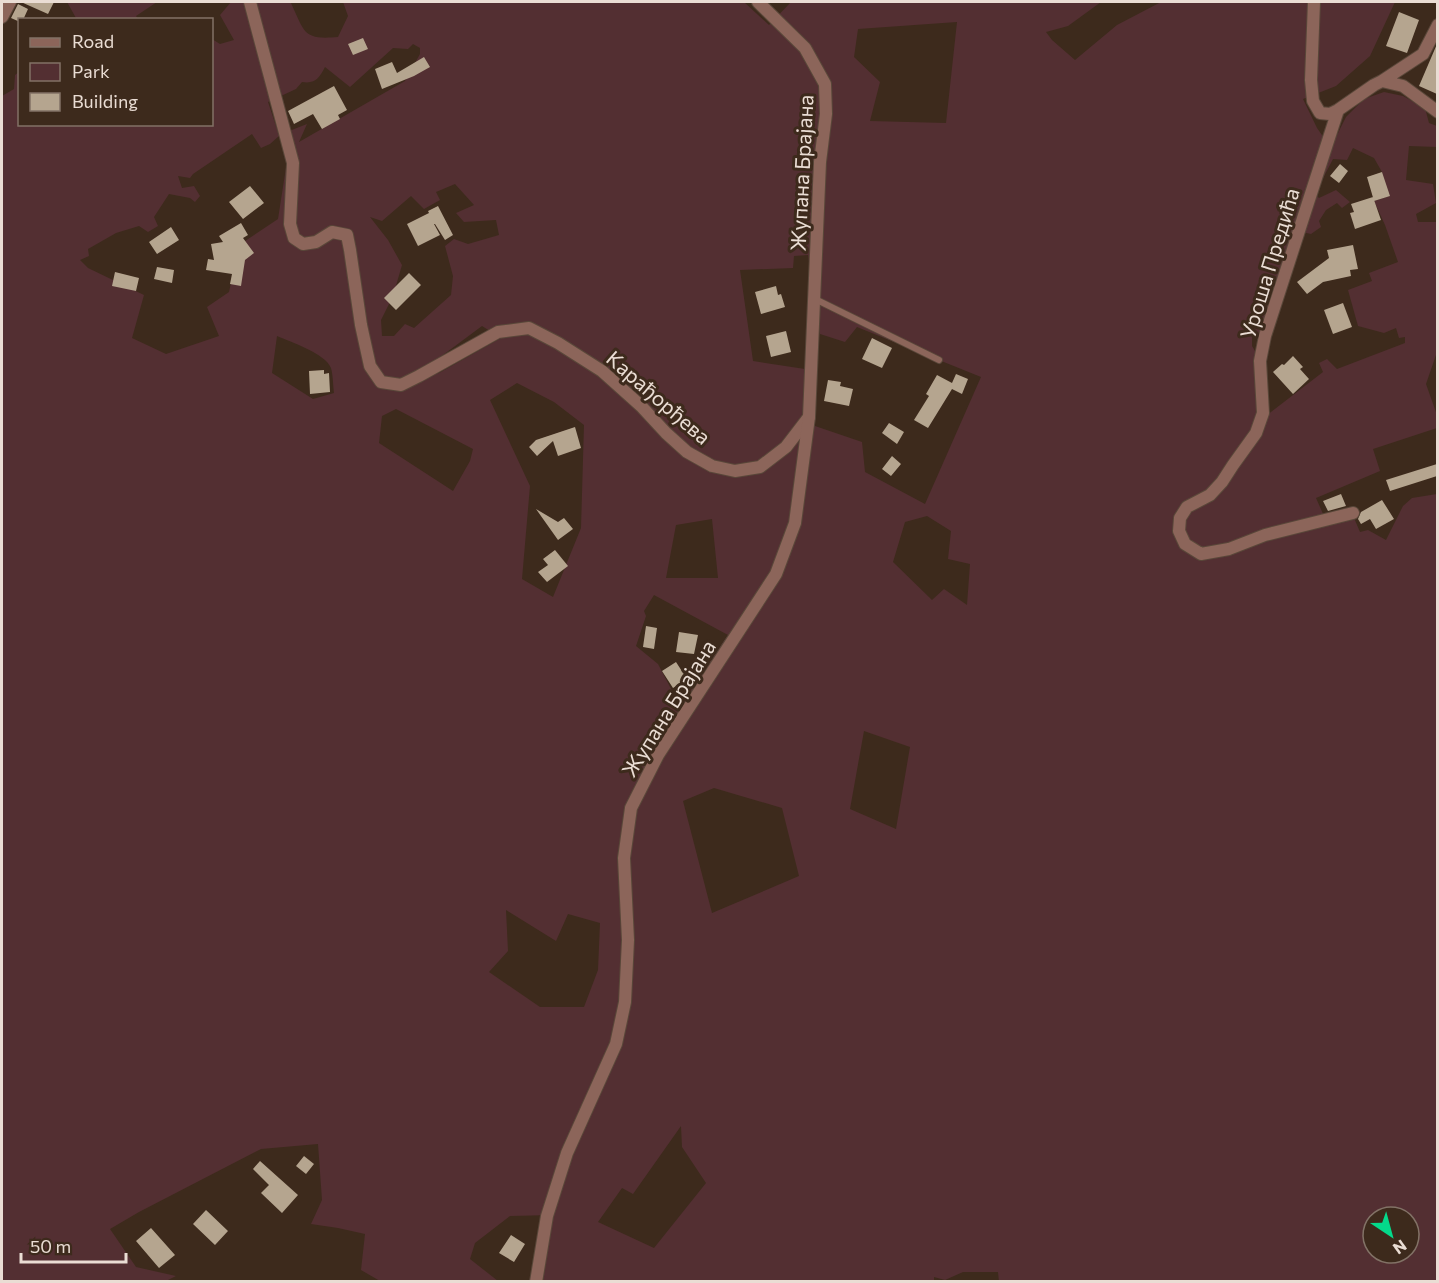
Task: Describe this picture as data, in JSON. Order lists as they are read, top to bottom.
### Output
{
  "streets": {
    "street": ["Жупана Брајана", "Уроша Предића", "Карађорђева"]
  },
  "crossings": [
    ["Жупана Брајана", "Карађорђева"]
  ],
  "legend": ["Road", "Park", "Building"],
  "scale_bar": "50 m",
  "north": "bottom right"
}
